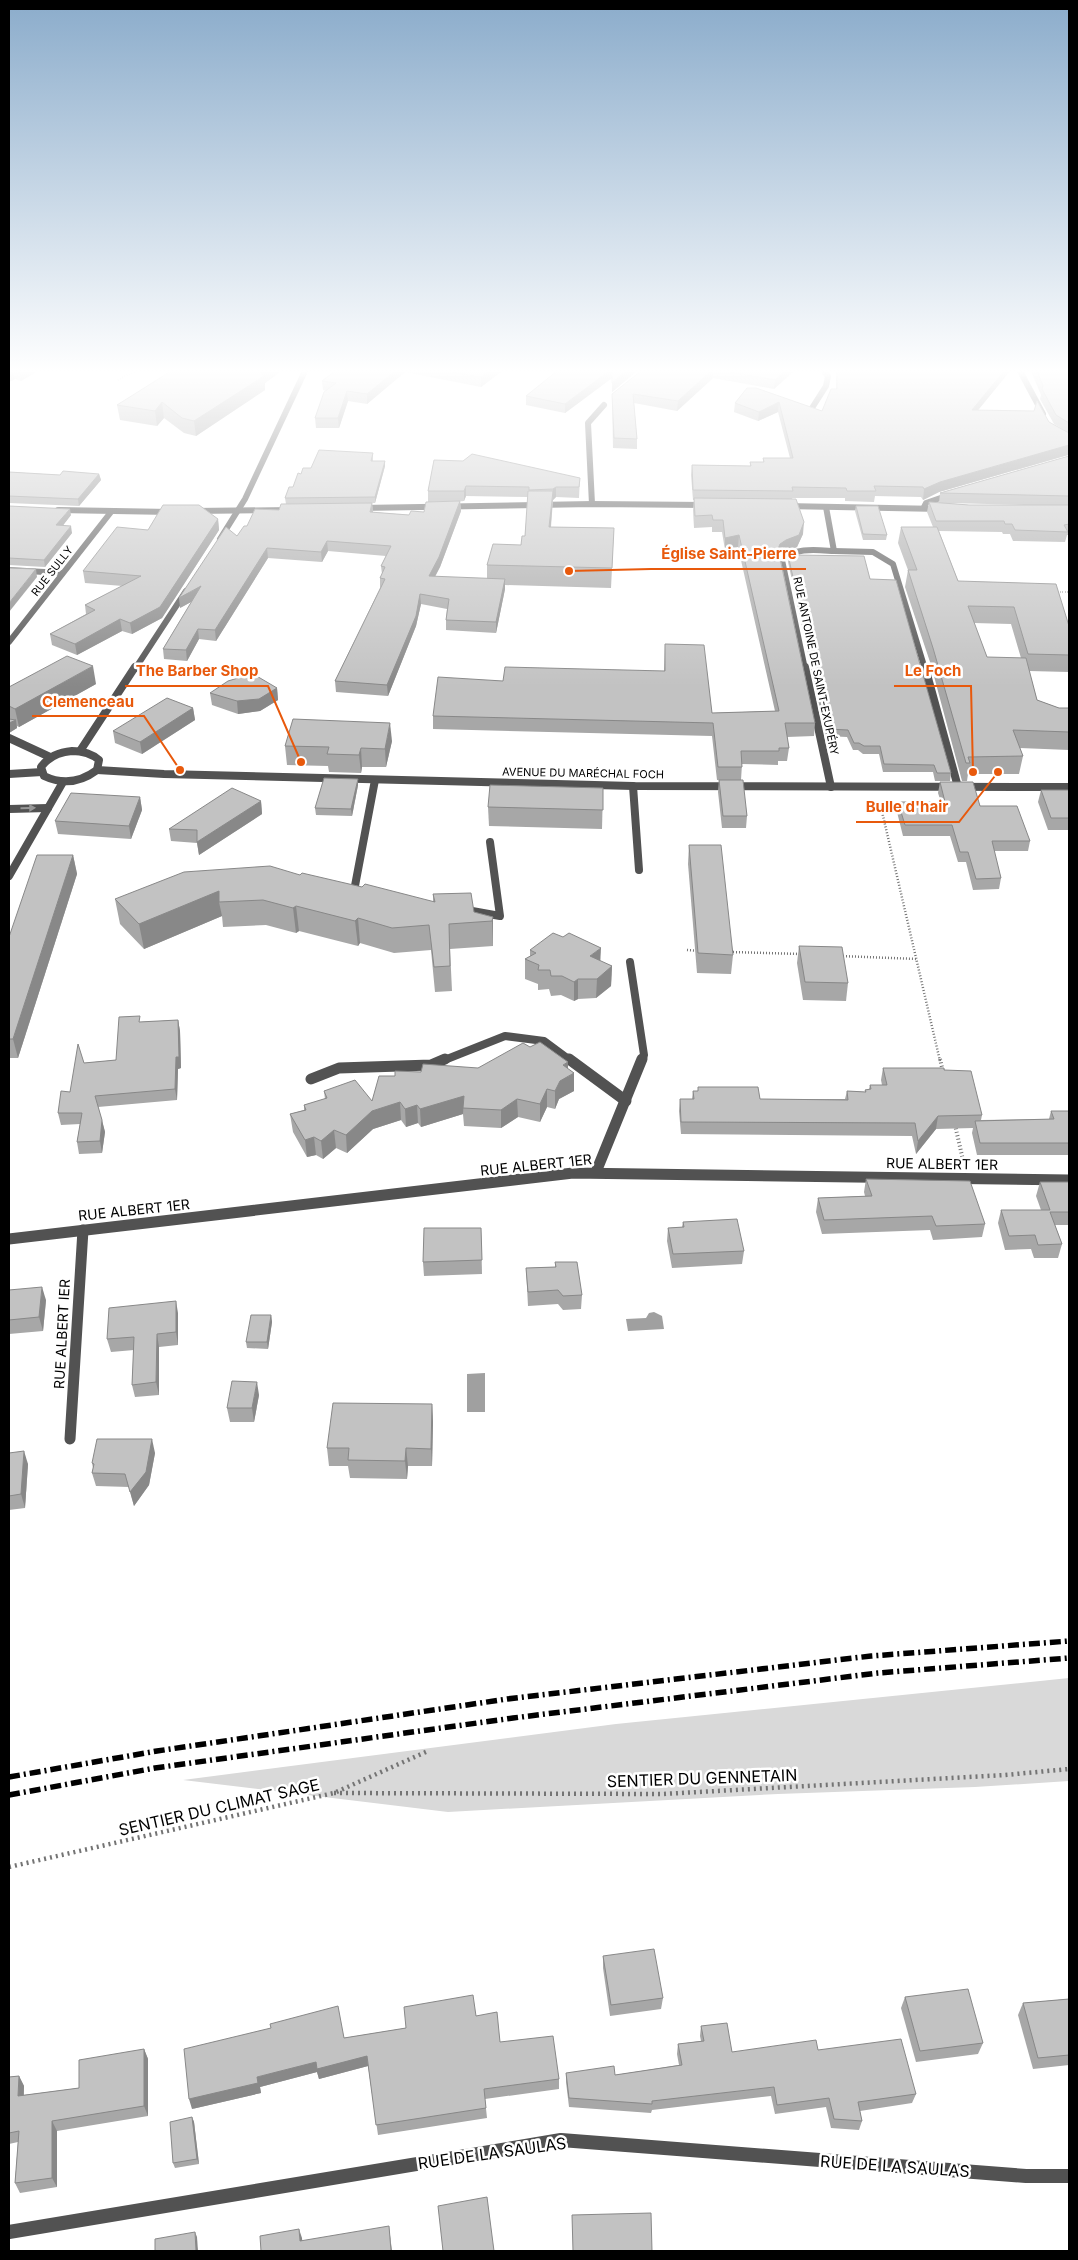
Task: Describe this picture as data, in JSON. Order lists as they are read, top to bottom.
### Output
{
  "streets": {
    "street": [
      "RUE SULLY",
      "RUE ANTOINE DE SAINT-EXUPÉRY",
      "AVENUE DU MARÉCHAL FOCH",
      "RUE ALBERT 1ER",
      "RUE ALBERT IER",
      "RUE DE LA SAULAS"
    ],
    "path": ["SENTIER DU GENNETAIN", "SENTIER DU CLIMAT SAGE"]
  },
  "crossings": [
    ["RUE ANTOINE DE SAINT-EXUPÉRY", "AVENUE DU MARÉCHAL FOCH"],
    ["RUE ALBERT 1ER", "RUE ALBERT IER"],
    ["SENTIER DU GENNETAIN", "SENTIER DU CLIMAT SAGE"]
  ],
  "places": [
    "Église Saint-Pierre",
    "The Barber Shop",
    "Clemenceau",
    "Le Foch",
    "Bulle d'hair"
  ]
}
